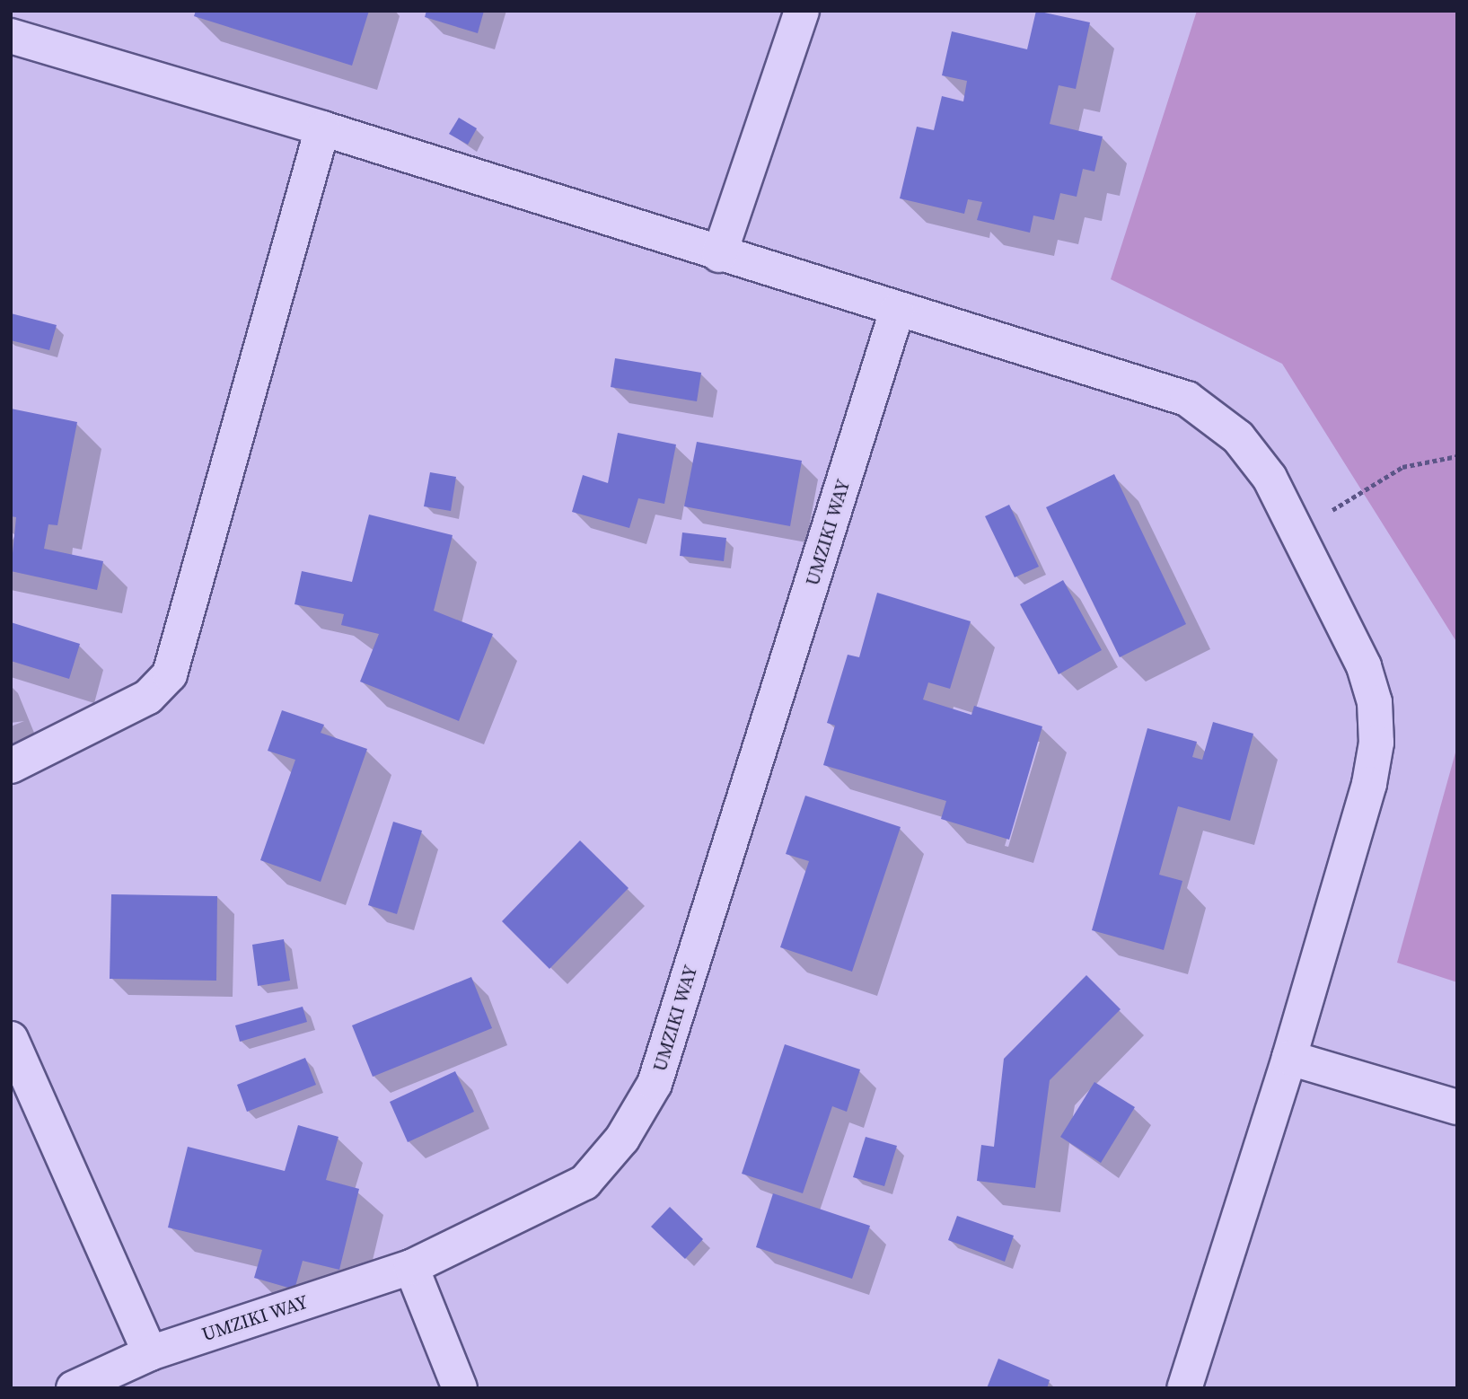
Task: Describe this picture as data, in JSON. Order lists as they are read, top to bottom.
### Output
{
  "streets": {
    "street": ["UMZIKI WAY"]
  }
}
